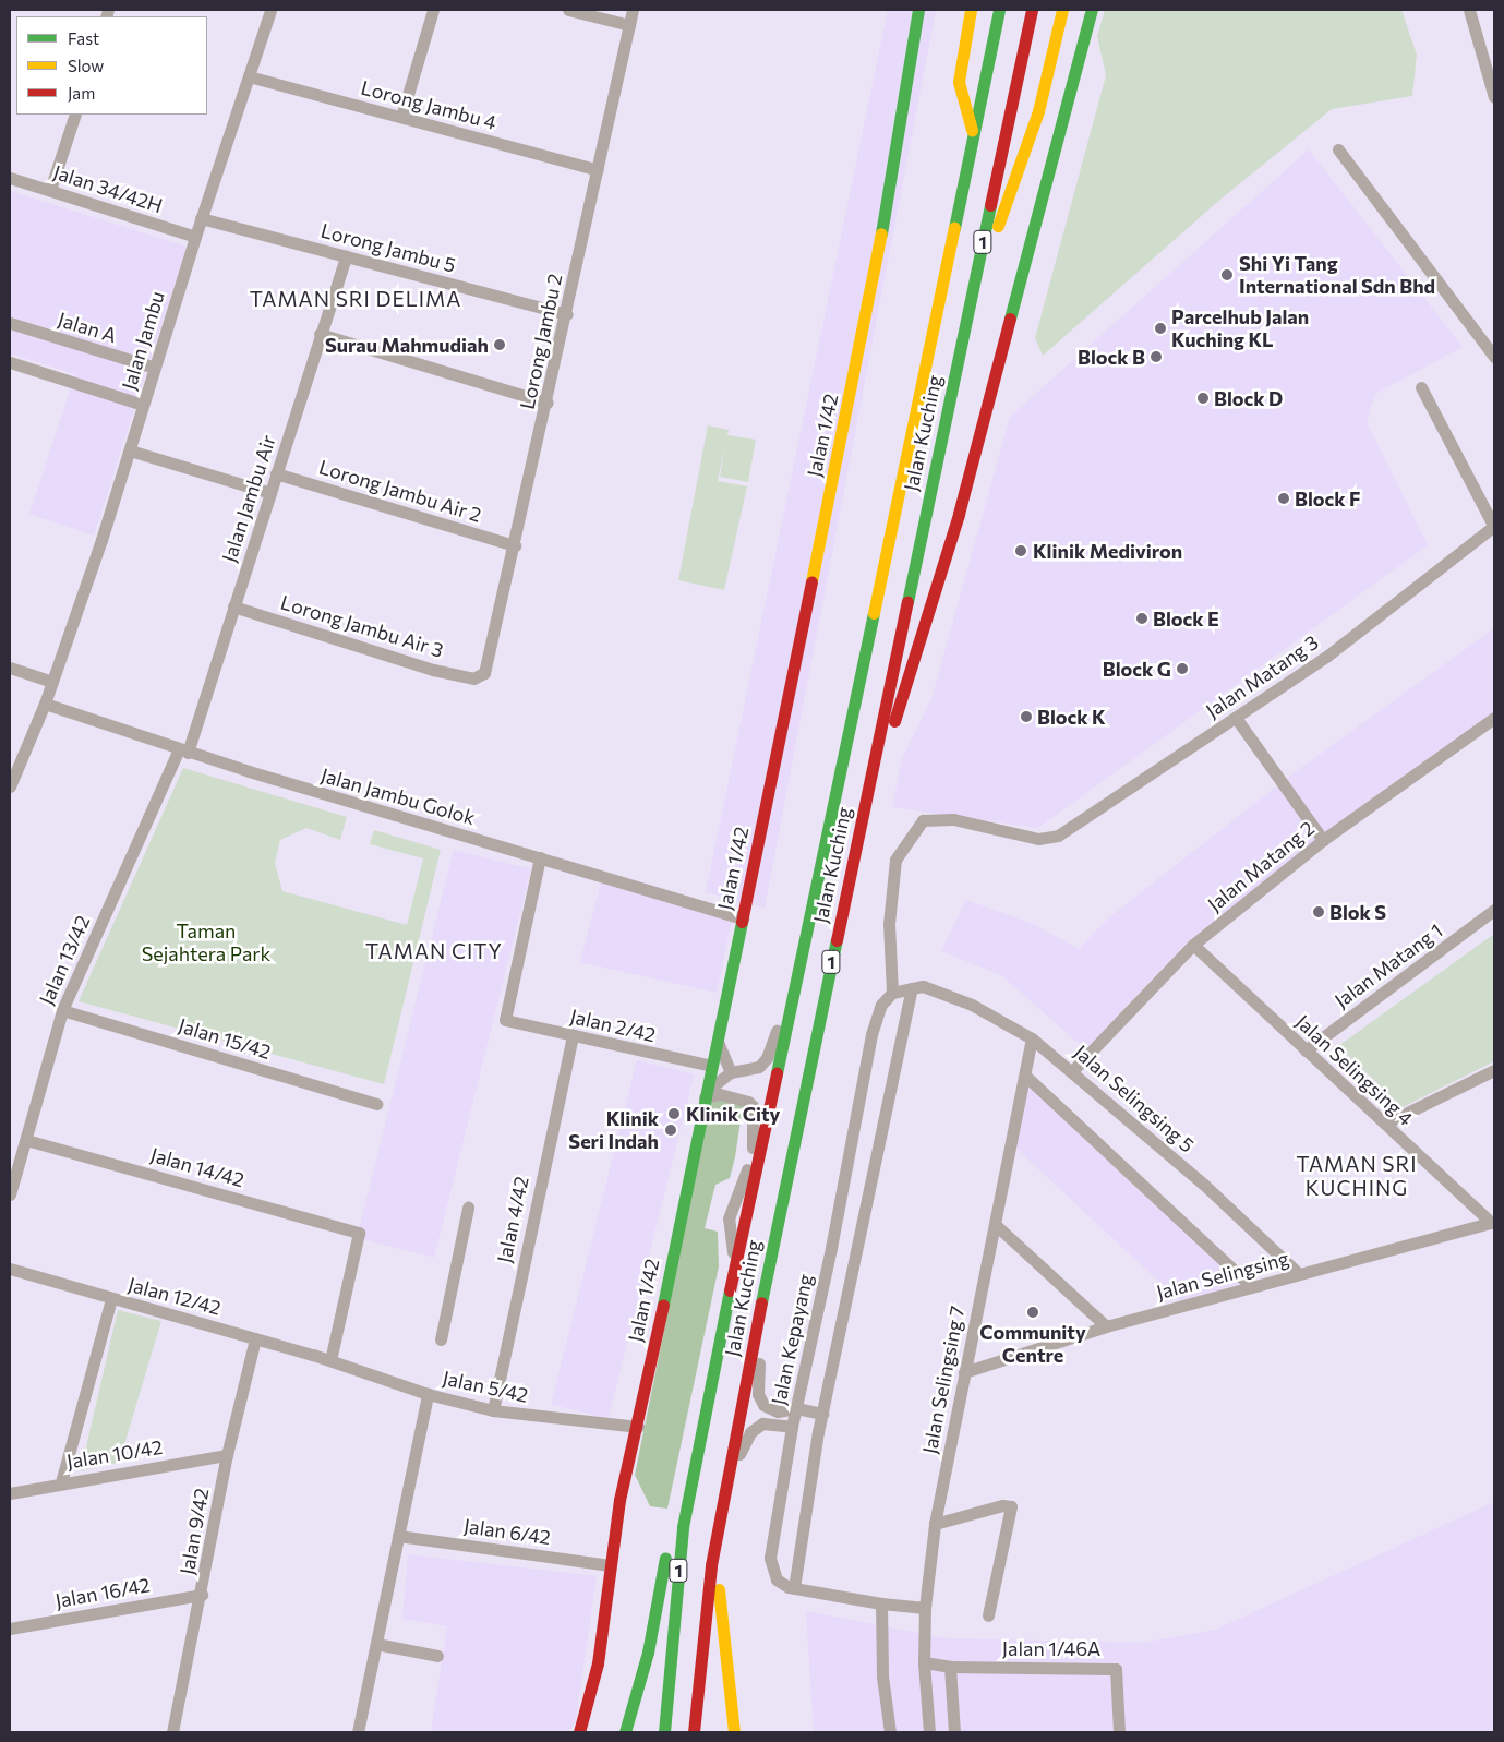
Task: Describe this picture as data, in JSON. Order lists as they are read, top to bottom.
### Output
{
  "streets": {
    "main road": ["1", "Jalan Kuching", "Jalan 1/42"],
    "street": [
      "Lorong Jambu 4",
      "Jalan 34/42H",
      "Lorong Jambu 5",
      "Jalan A",
      "Jalan Jambu",
      "Lorong Jambu 2",
      "Lorong Jambu Air 2",
      "Jalan Jambu Air",
      "Lorong Jambu Air 3",
      "Jalan Matang 3",
      "Jalan Jambu Golok",
      "Jalan Matang 2",
      "Jalan 13/42",
      "Jalan Matang 1",
      "Jalan 2/42",
      "Jalan 15/42",
      "Jalan Selingsing 4",
      "Jalan Selingsing 5",
      "Jalan 14/42",
      "Jalan 4/42",
      "Jalan Selingsing",
      "Jalan 12/42",
      "Jalan Kepayang",
      "Jalan Selingsing 7",
      "Jalan 5/42",
      "Jalan 10/42",
      "Jalan 9/42",
      "Jalan 6/42",
      "Jalan 16/42",
      "Jalan 1/46A"
    ]
  },
  "crossings": [
    ["Lorong Jambu 4", "Jalan Jambu"],
    ["Lorong Jambu 4", "Lorong Jambu 2"],
    ["Jalan 34/42H", "Jalan Jambu"],
    ["Lorong Jambu 5", "Jalan Jambu"],
    ["Lorong Jambu 5", "Lorong Jambu 2"],
    ["Lorong Jambu 5", "Jalan Jambu Air"],
    ["Jalan A", "Jalan Jambu"],
    ["Jalan Jambu", "Jalan Jambu Golok"],
    ["Lorong Jambu 2", "Lorong Jambu Air 2"],
    ["Lorong Jambu 2", "Lorong Jambu Air 3"],
    ["Jalan 1/42", "Jalan Jambu Golok"],
    ["Jalan 1/42", "Jalan 2/42"],
    ["Jalan 1/42", "Jalan 5/42"],
    ["Jalan 1/42", "Jalan 6/42"],
    ["Lorong Jambu Air 2", "Jalan Jambu Air"],
    ["Jalan Jambu Air", "Lorong Jambu Air 3"],
    ["Jalan Jambu Air", "Jalan Jambu Golok"],
    ["Jalan Jambu Air", "Jalan 13/42"],
    ["Jalan Matang 3", "Jalan Kepayang"],
    ["Jalan Jambu Golok", "Jalan 13/42"],
    ["Jalan Jambu Golok", "Jalan 2/42"],
    ["Jalan Matang 2", "Jalan Selingsing 4"],
    ["Jalan Matang 2", "Jalan Selingsing 5"],
    ["Jalan 13/42", "Jalan 15/42"],
    ["Jalan 13/42", "Jalan 14/42"],
    ["Jalan Matang 1", "Jalan Selingsing 4"],
    ["Jalan 2/42", "Jalan 4/42"],
    ["Jalan Selingsing 4", "Jalan Selingsing"],
    ["Jalan Selingsing 5", "Jalan Selingsing"],
    ["Jalan Selingsing 5", "Jalan Selingsing 7"],
    ["Jalan 14/42", "Jalan 12/42"],
    ["Jalan 14/42", "Jalan 5/42"],
    ["Jalan 4/42", "Jalan 5/42"],
    ["Jalan Selingsing", "Jalan Selingsing 7"],
    ["Jalan 12/42", "Jalan 5/42"],
    ["Jalan 12/42", "Jalan 9/42"],
    ["Jalan Kepayang", "Jalan Selingsing 7"],
    ["Jalan Selingsing 7", "Jalan 1/46A"],
    ["Jalan 10/42", "Jalan 9/42"],
    ["Jalan 9/42", "Jalan 16/42"]
  ],
  "districts": ["TAMAN SRI DELIMA", "TAMAN CITY", "TAMAN SRI KUCHING"],
  "parks": ["Taman Sejahtera Park"],
  "places": [
    "Shi Yi Tang International Sdn Bhd",
    "Parcelhub Jalan Kuching KL",
    "Surau Mahmudiah",
    "Block B",
    "Block D",
    "Block F",
    "Klinik Mediviron",
    "Block E",
    "Block G",
    "Block K",
    "Blok S",
    "Klinik City",
    "Klinik Seri Indah",
    "Community Centre"
  ],
  "legend": ["Fast", "Slow", "Jam"]
}
